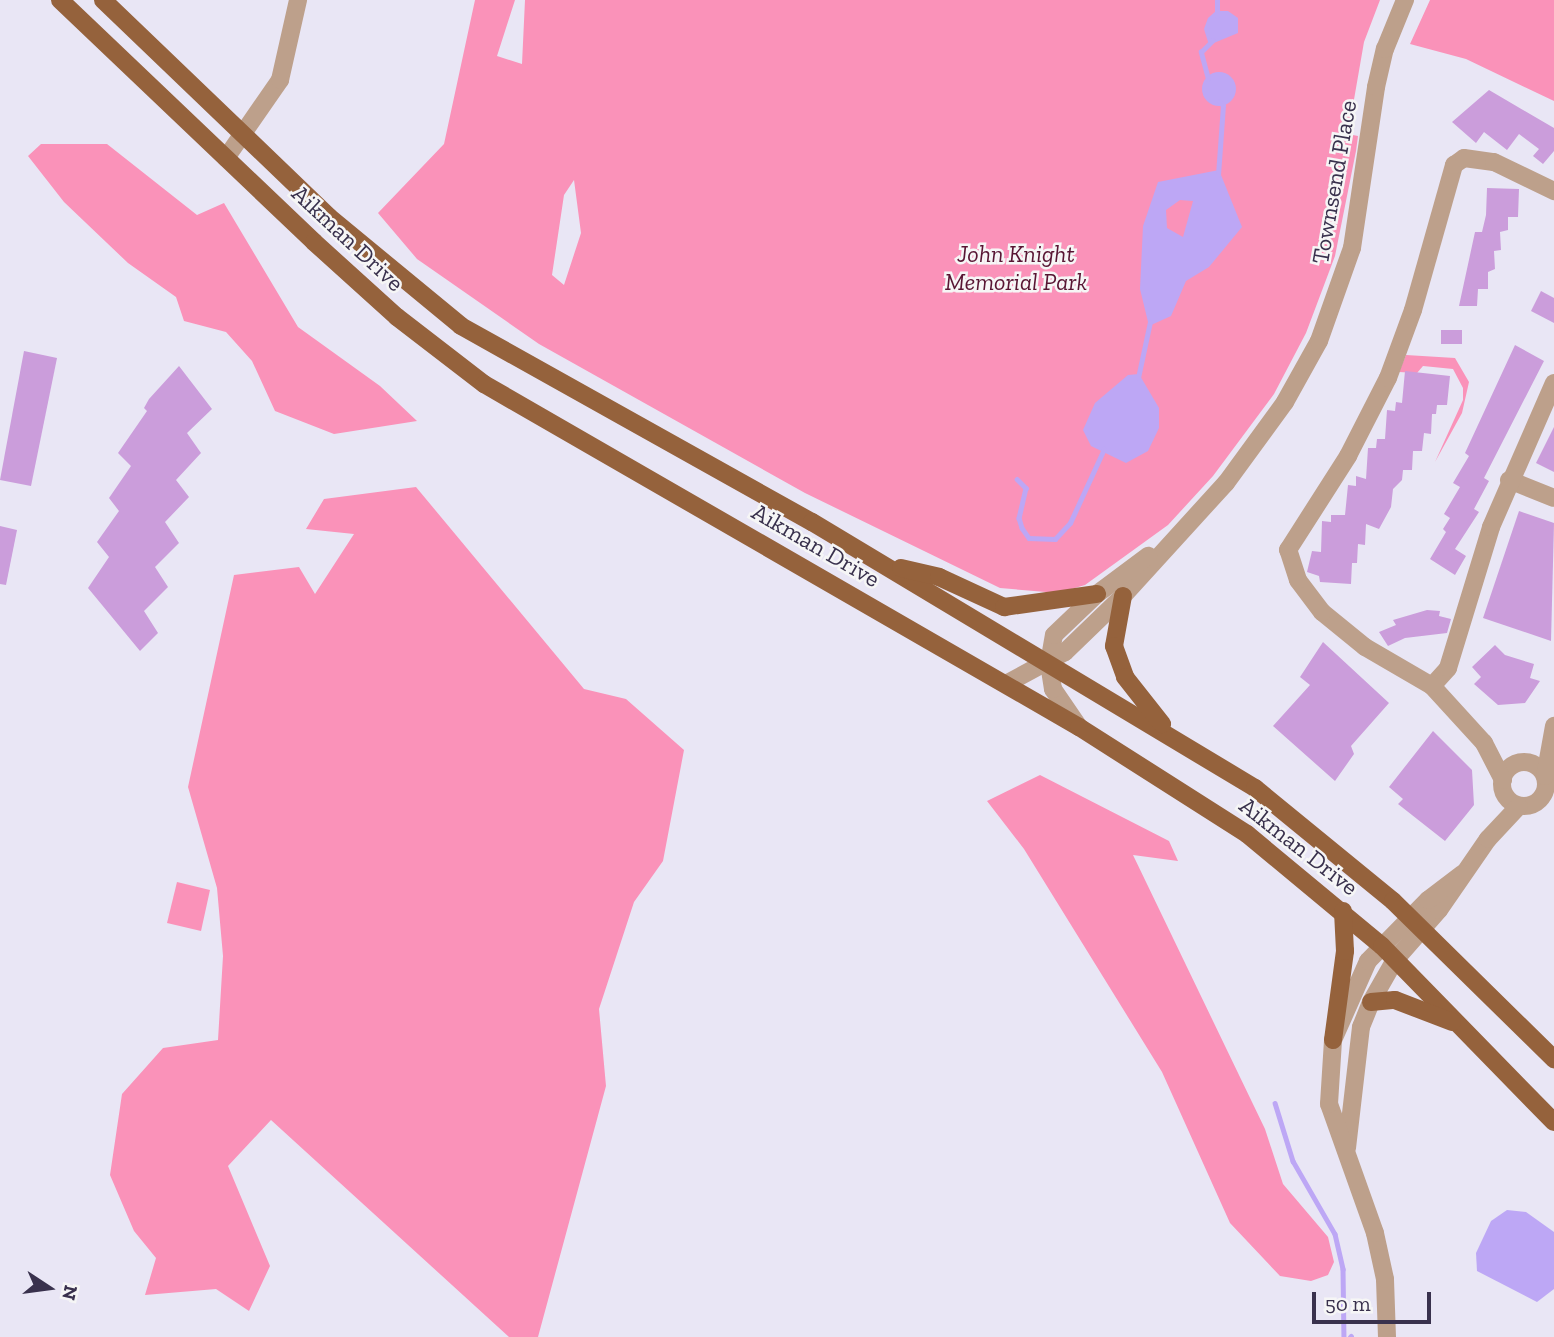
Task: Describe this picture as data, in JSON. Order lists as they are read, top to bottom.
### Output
{
  "streets": {
    "main road": ["Aikman Drive"],
    "street": ["Townsend Place"]
  },
  "crossings": [
    ["Townsend Place", "Aikman Drive"]
  ],
  "parks": ["John Knight Memorial Park"],
  "scale_bar": "50 m",
  "north": "right"
}
